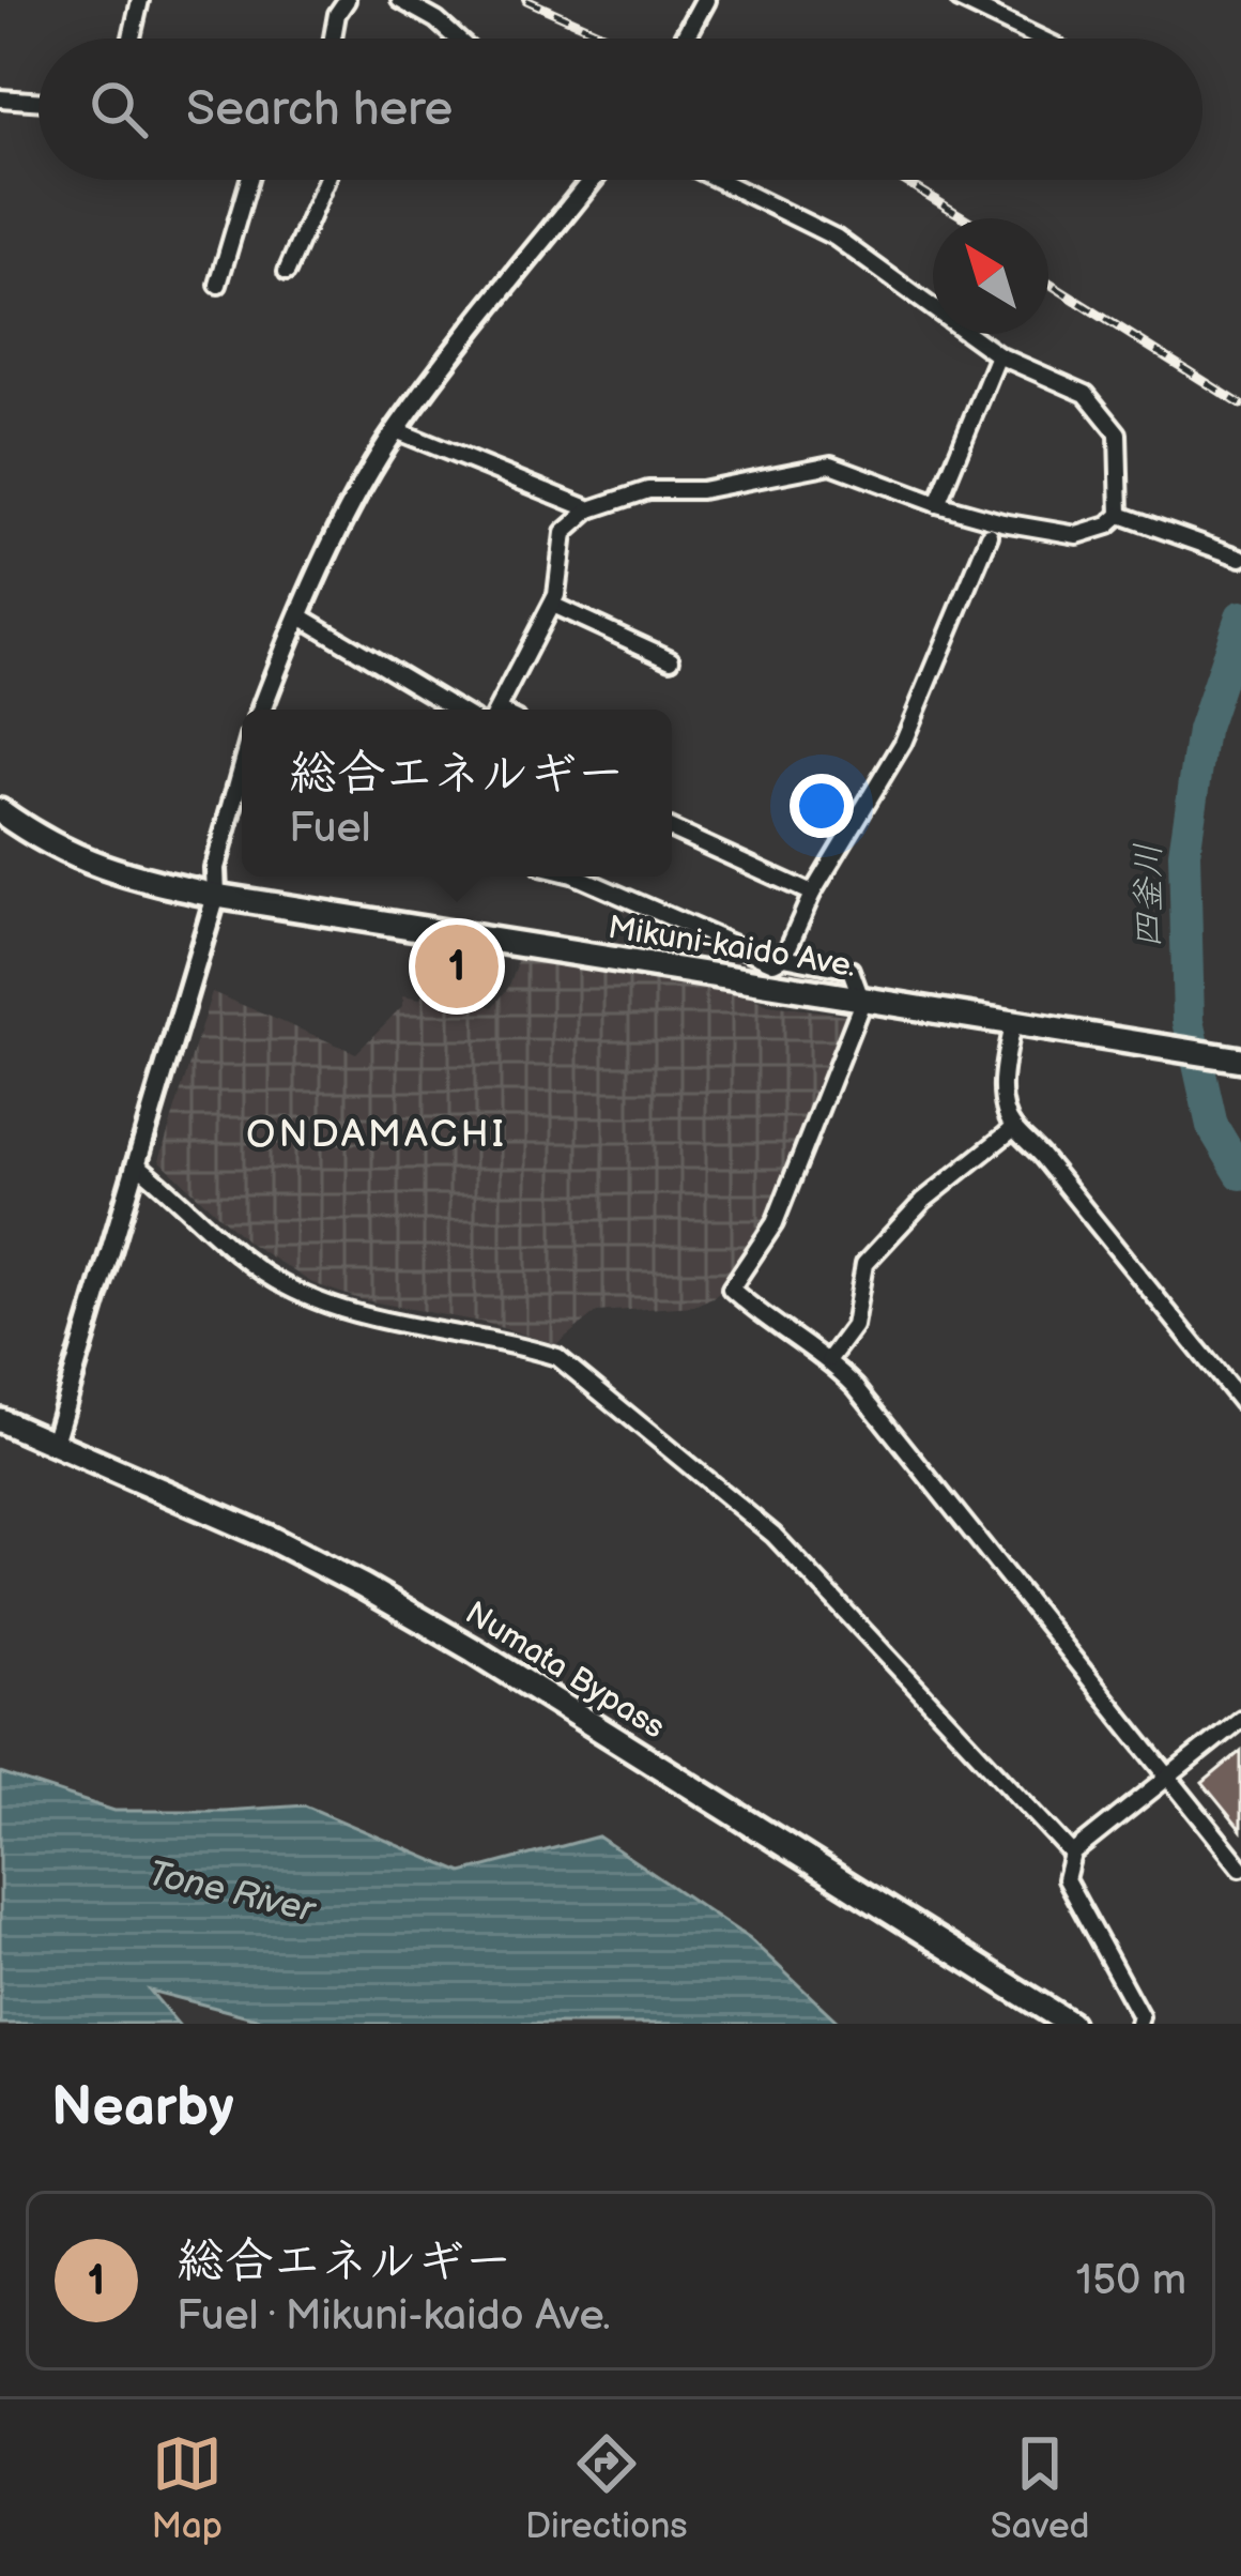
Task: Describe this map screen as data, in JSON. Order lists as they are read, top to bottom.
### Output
{
  "streets": {
    "highway": ["Mikuni-kaido Ave.", "Numata Bypass"]
  },
  "districts": ["ONDAMACHI"],
  "water": ["四釜川", "Tone River"],
  "north": "top left",
  "page": {
    "search": "Search here",
    "popup": ["総合エネルギー", "Fuel"],
    "pins": "1",
    "heading": "Nearby",
    "list": [
      {
        "mark": "1",
        "name": "総合エネルギー",
        "note": "Fuel · Mikuni-kaido Ave.",
        "value": "150 m"
      }
    ],
    "nav": ["Map", "Directions", "Saved"]
  }
}
